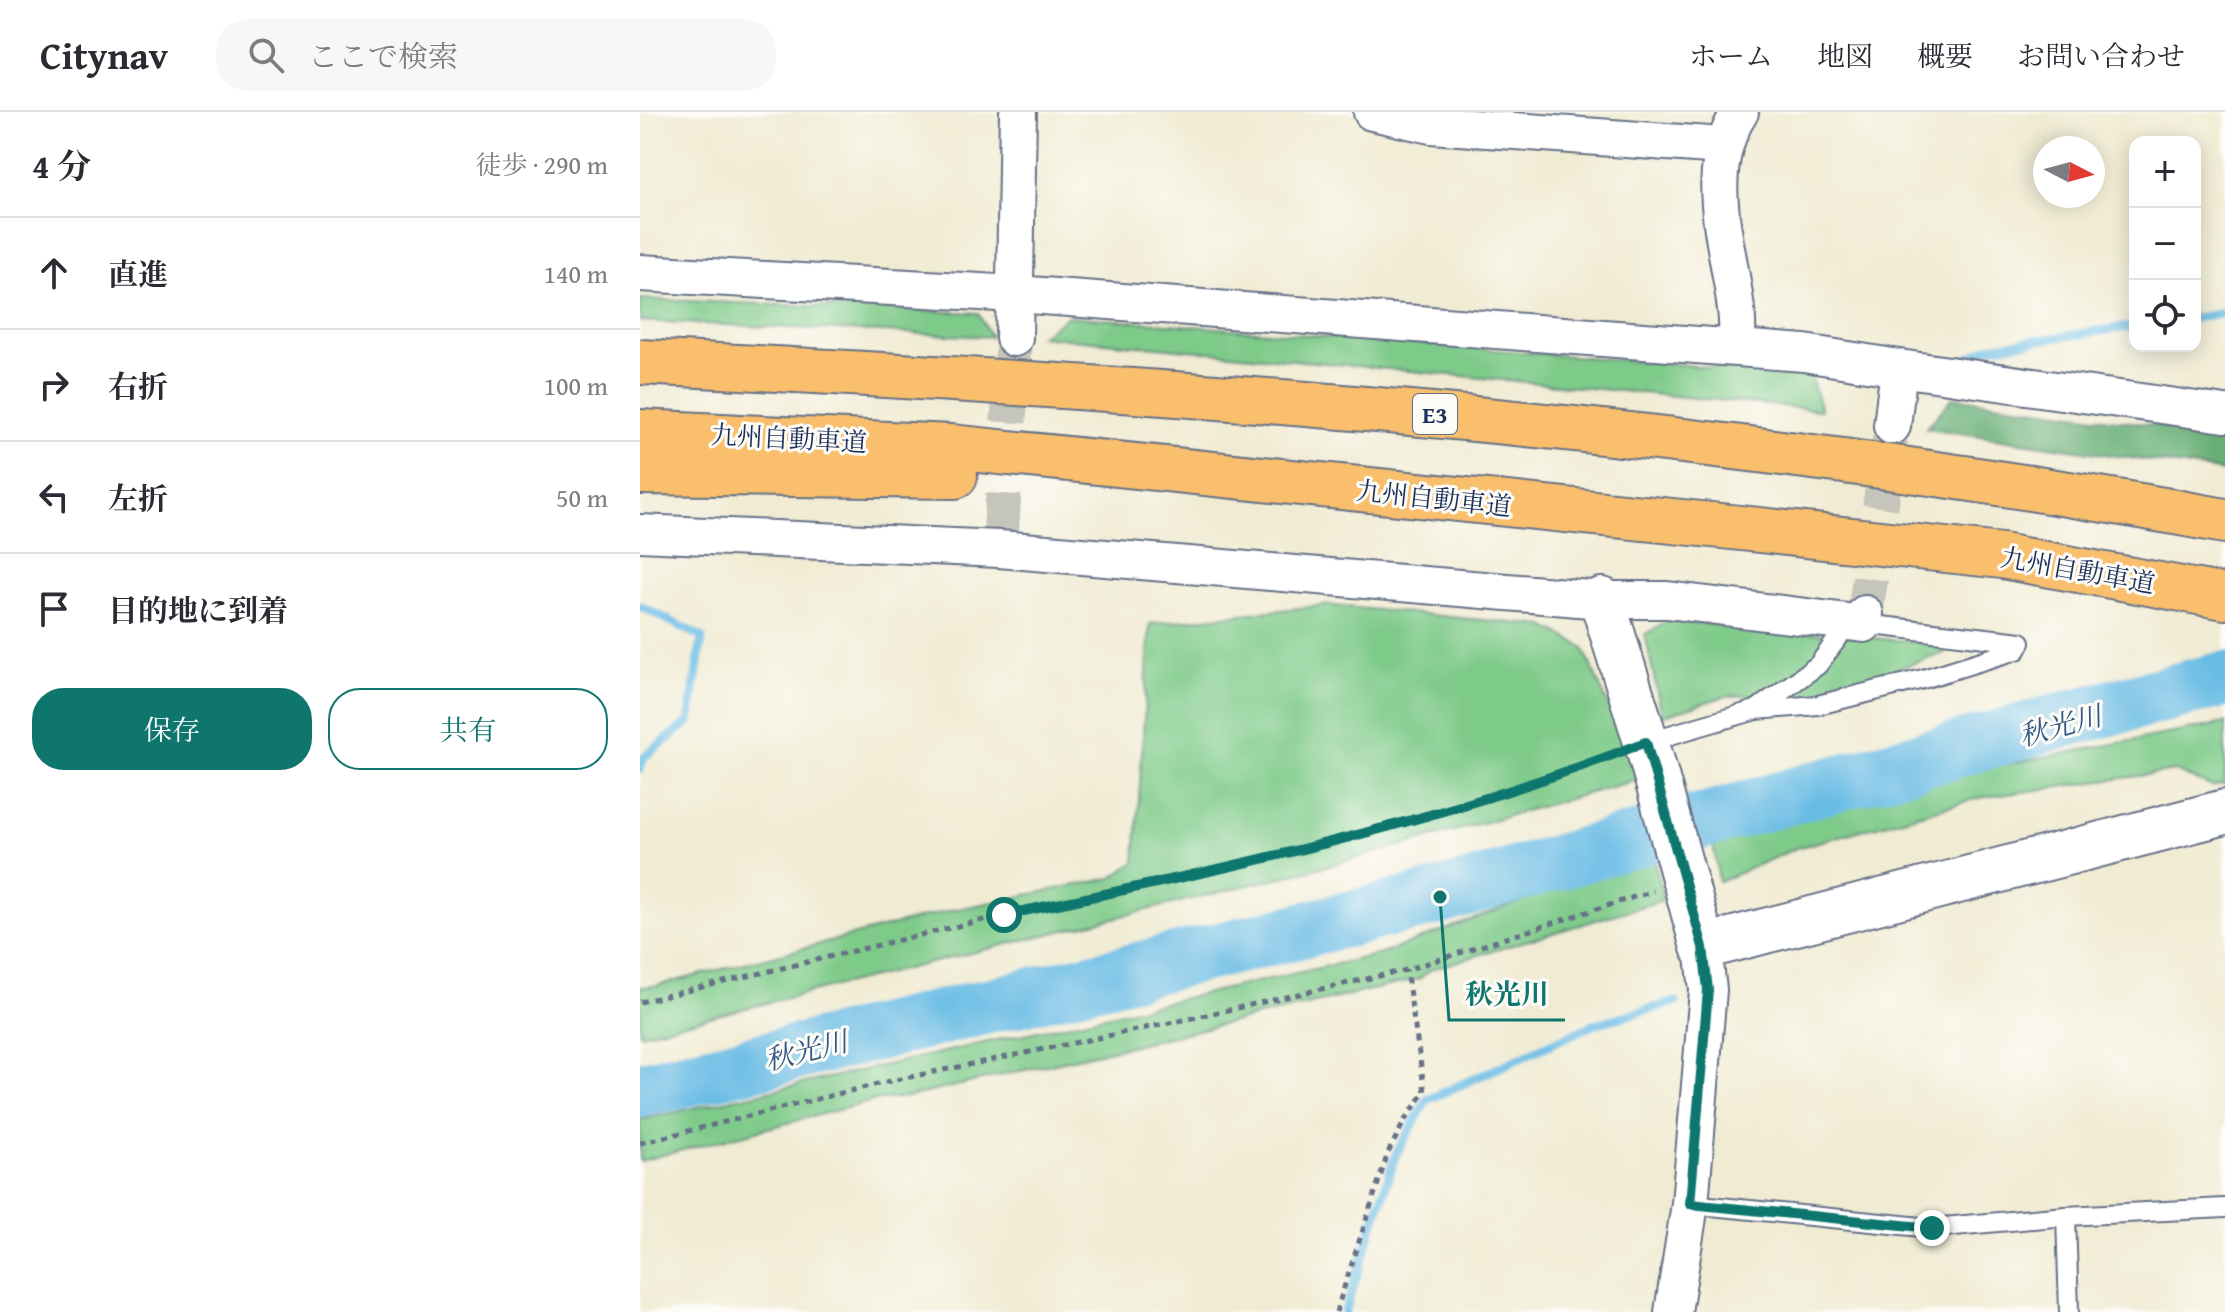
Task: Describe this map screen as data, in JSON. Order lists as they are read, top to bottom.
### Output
{
  "streets": {
    "highway": ["E3", "九州自動車道"]
  },
  "water": ["秋光川"],
  "places": ["秋光川"],
  "north": "right",
  "page": {
    "header": "Citynav",
    "search": "ここで検索",
    "nav": [
      "ホーム",
      "地図",
      "概要",
      "お問い合わせ"
    ],
    "heading": ["4 分", "徒歩 · 290 m"],
    "map_buttons": ["+", "−"],
    "list": [
      ["直進", "140 m"],
      ["右折", "100 m"],
      ["左折", "50 m"],
      "目的地に到着"
    ],
    "buttons": ["保存", "共有"]
  }
}
